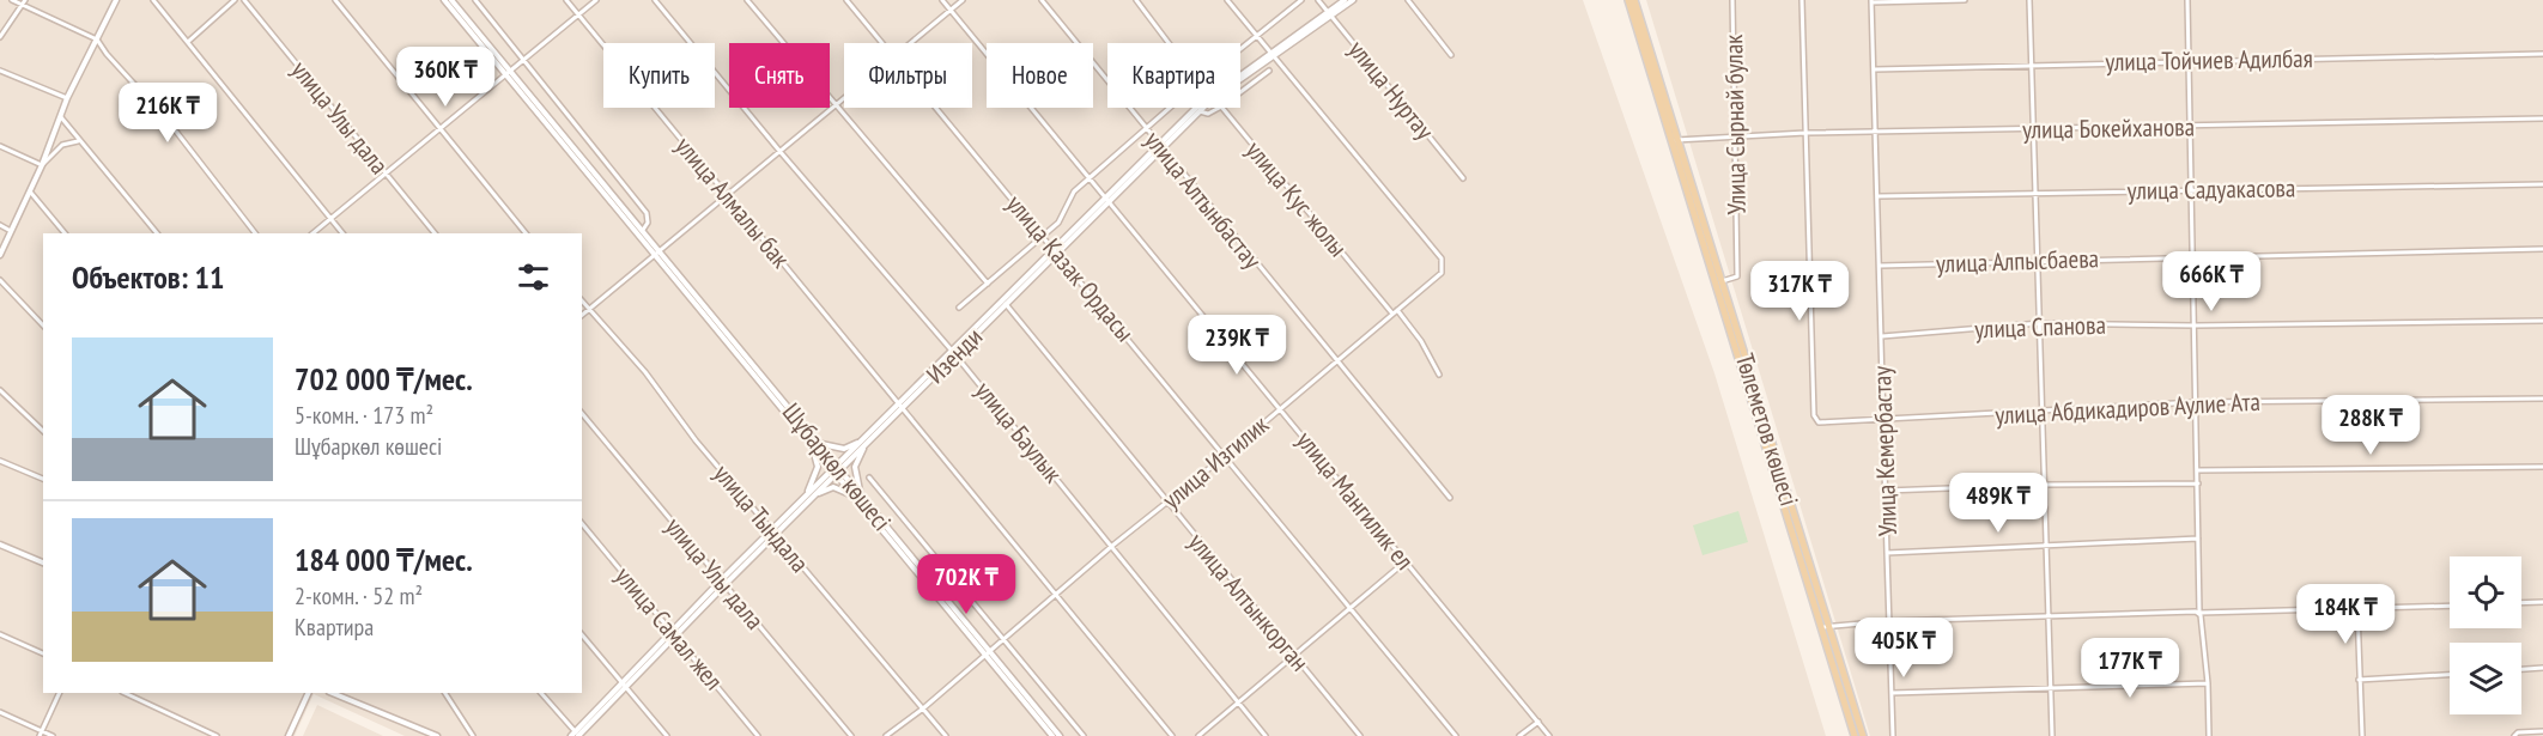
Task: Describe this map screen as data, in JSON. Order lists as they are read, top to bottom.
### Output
{
  "streets": {
    "main road": ["Төлеметов көшесі"],
    "street": [
      "улица Тойчиев Адилбая",
      "улица Нуртау",
      "улица Улы дала",
      "Улица Сырнай булак",
      "улица Бокейханова",
      "улица Садуакасова",
      "улица Кус жолы",
      "улица Алтынбастау",
      "улица Алмалы бак",
      "улица Алпысбаева",
      "улица Казак Ордасы",
      "улица Спанова",
      "Изенди",
      "улица Абдикадиров Аулие Ата",
      "улица Баулык",
      "Улица Кемербастау",
      "улица Изгилик",
      "Шұбаркөл көшесі",
      "улица Мангилик ел",
      "улица Тындала",
      "улица Алтынкорган",
      "улица Самал жел"
    ]
  },
  "crossings": [
    ["улица Тойчиев Адилбая", "Улица Кемербастау"],
    ["улица Нуртау", "Изенди"],
    ["улица Улы дала", "Изенди"],
    ["Улица Сырнай булак", "улица Бокейханова"],
    ["Улица Сырнай булак", "Төлеметов көшесі"],
    ["улица Бокейханова", "улица Абдикадиров Аулие Ата"],
    ["улица Бокейханова", "Төлеметов көшесі"],
    ["улица Бокейханова", "Улица Кемербастау"],
    ["улица Садуакасова", "Улица Кемербастау"],
    ["улица Кус жолы", "улица Изгилик"],
    ["улица Алтынбастау", "Изенди"],
    ["улица Алтынбастау", "улица Изгилик"],
    ["улица Алмалы бак", "Изенди"],
    ["улица Алмалы бак", "улица Изгилик"],
    ["улица Алпысбаева", "Улица Кемербастау"],
    ["улица Казак Ордасы", "Изенди"],
    ["улица Казак Ордасы", "улица Изгилик"],
    ["улица Спанова", "Улица Кемербастау"],
    ["Изенди", "улица Баулык"],
    ["Изенди", "улица Изгилик"],
    ["Изенди", "Шұбаркөл көшесі"],
    ["Изенди", "улица Мангилик ел"],
    ["Изенди", "улица Тындала"],
    ["Изенди", "улица Алтынкорган"],
    ["Изенди", "улица Самал жел"],
    ["улица Абдикадиров Аулие Ата", "Улица Кемербастау"],
    ["улица Баулык", "улица Изгилик"],
    ["улица Изгилик", "Шұбаркөл көшесі"],
    ["улица Изгилик", "улица Мангилик ел"],
    ["улица Изгилик", "улица Тындала"],
    ["улица Изгилик", "улица Алтынкорган"]
  ],
  "page": {
    "chip": [
      "Купить",
      "Снять",
      "Фильтры",
      "Новое",
      "Квартира"
    ],
    "price": [
      "360K ₸",
      "216K ₸",
      "666K ₸",
      "317K ₸",
      "239K ₸",
      "288K ₸",
      "489K ₸",
      "702K ₸",
      "184K ₸",
      "405K ₸",
      "177K ₸"
    ],
    "heading": "Объектов: 11",
    "list": [
      {
        "name": "702 000 ₸/мес.",
        "note": "5-комн. · 173 m² · Шұбаркөл көшесі"
      },
      {
        "name": "184 000 ₸/мес.",
        "note": "2-комн. · 52 m² · Квартира"
      }
    ]
  }
}
